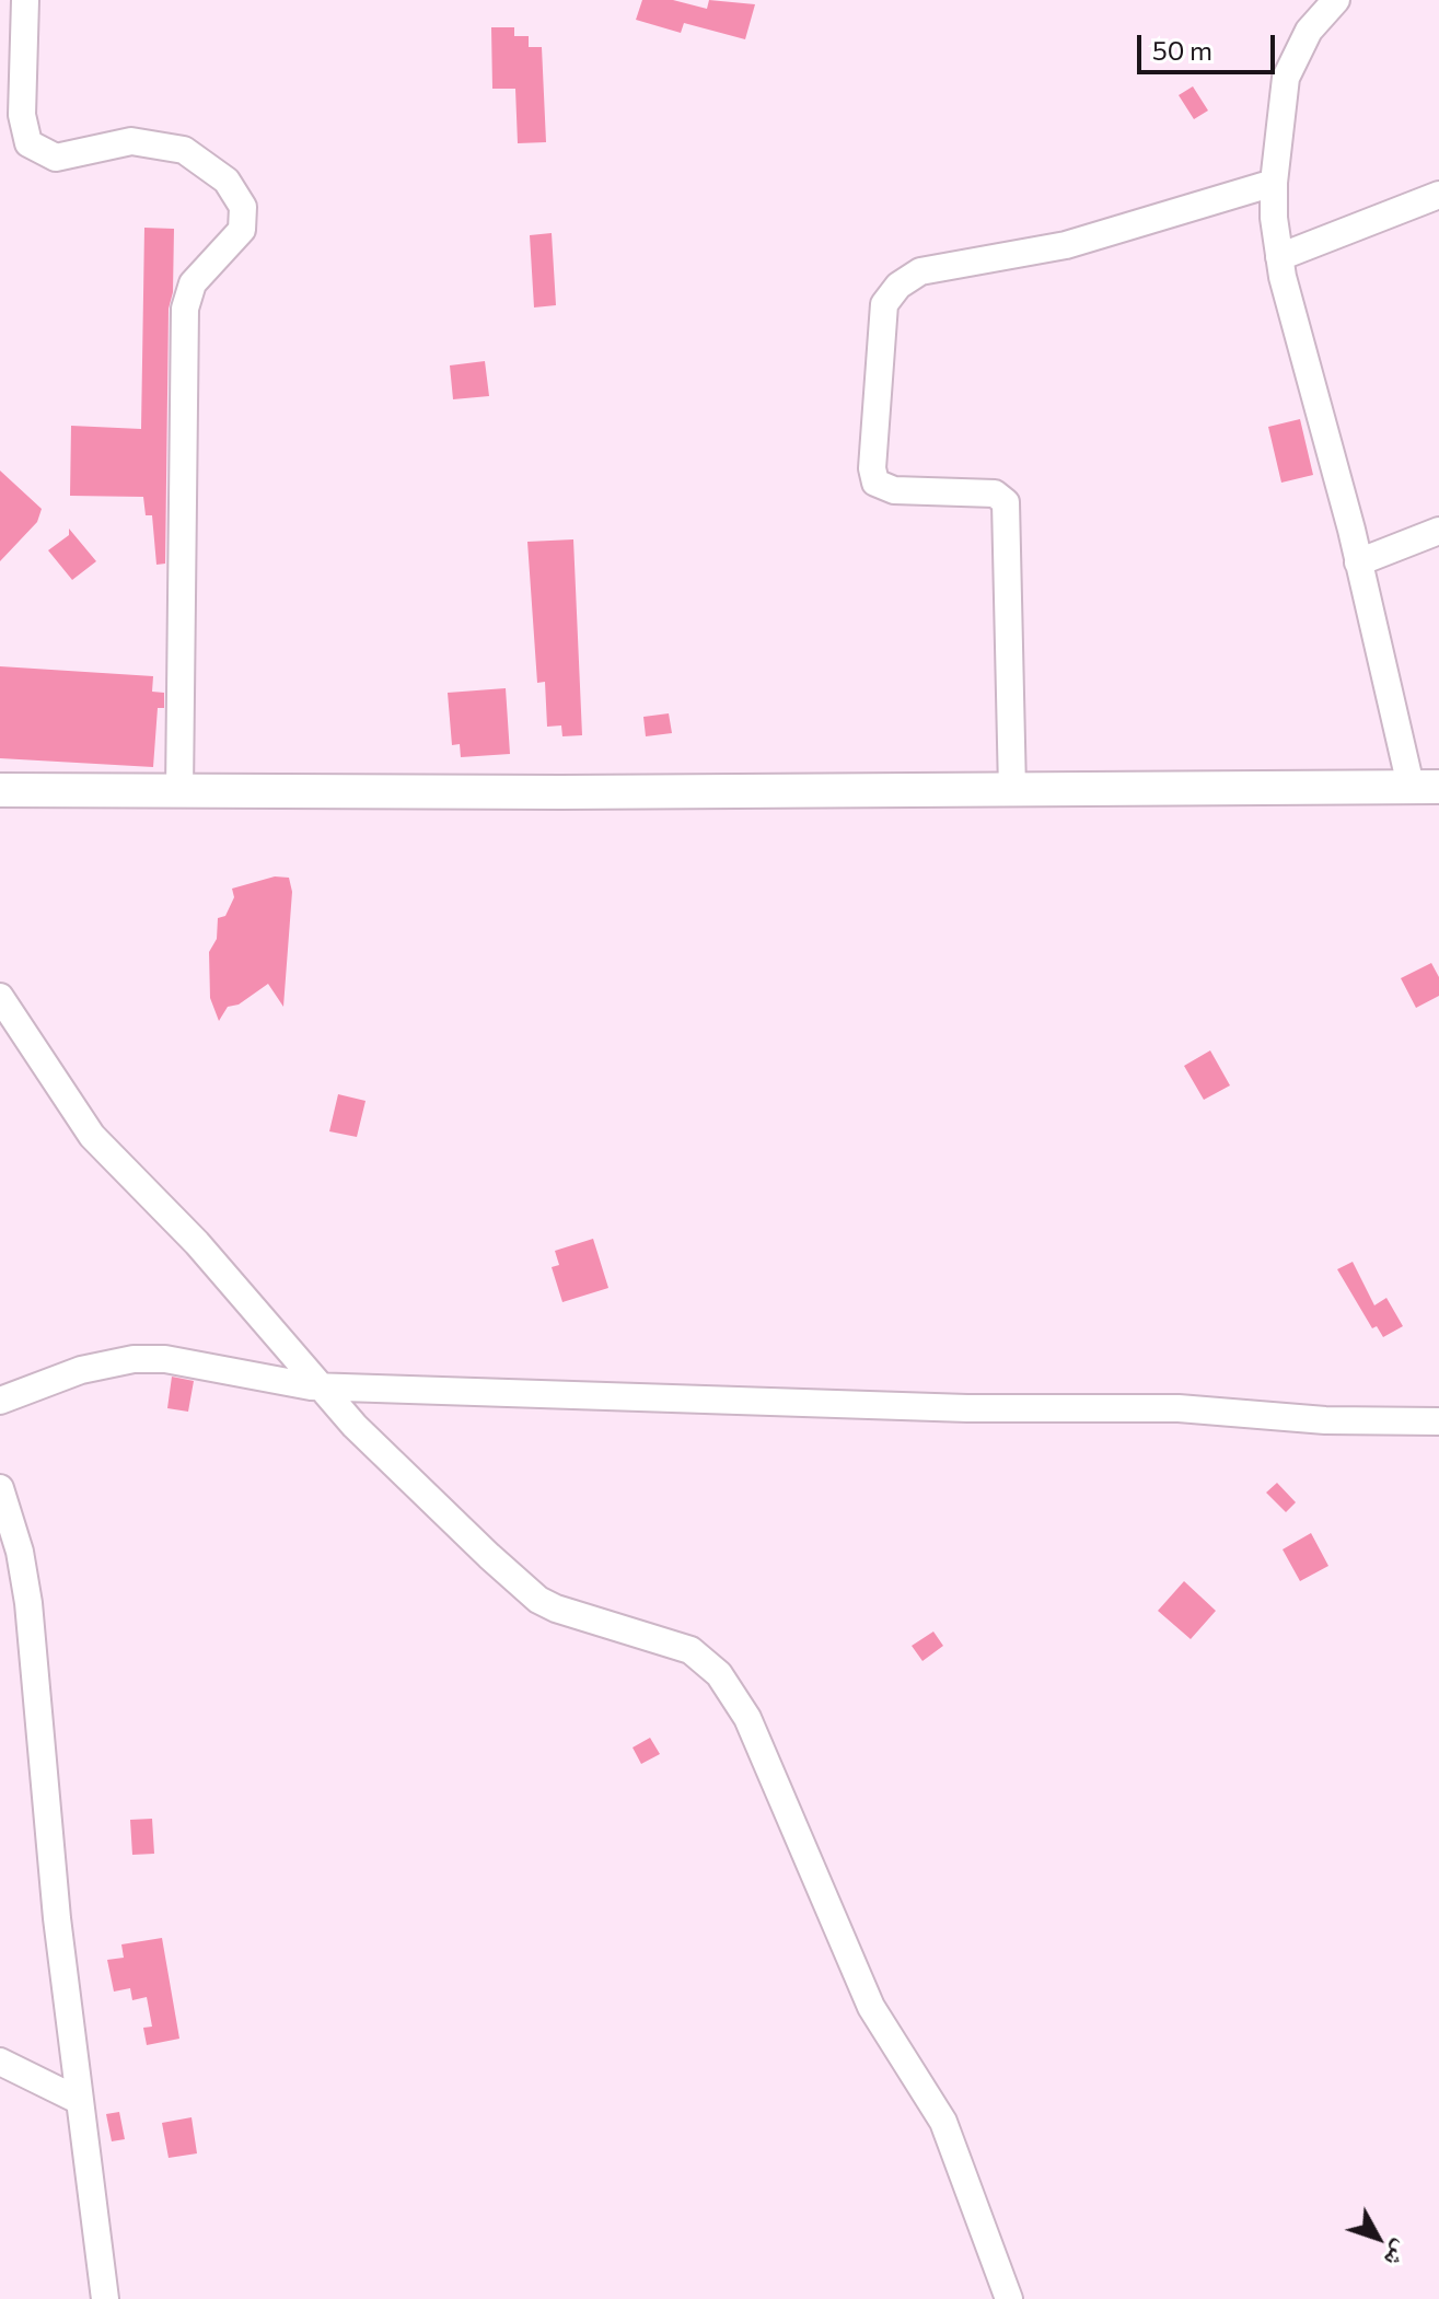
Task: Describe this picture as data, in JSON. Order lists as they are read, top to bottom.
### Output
{
  "scale_bar": "50 m",
  "north": "bottom right"
}
